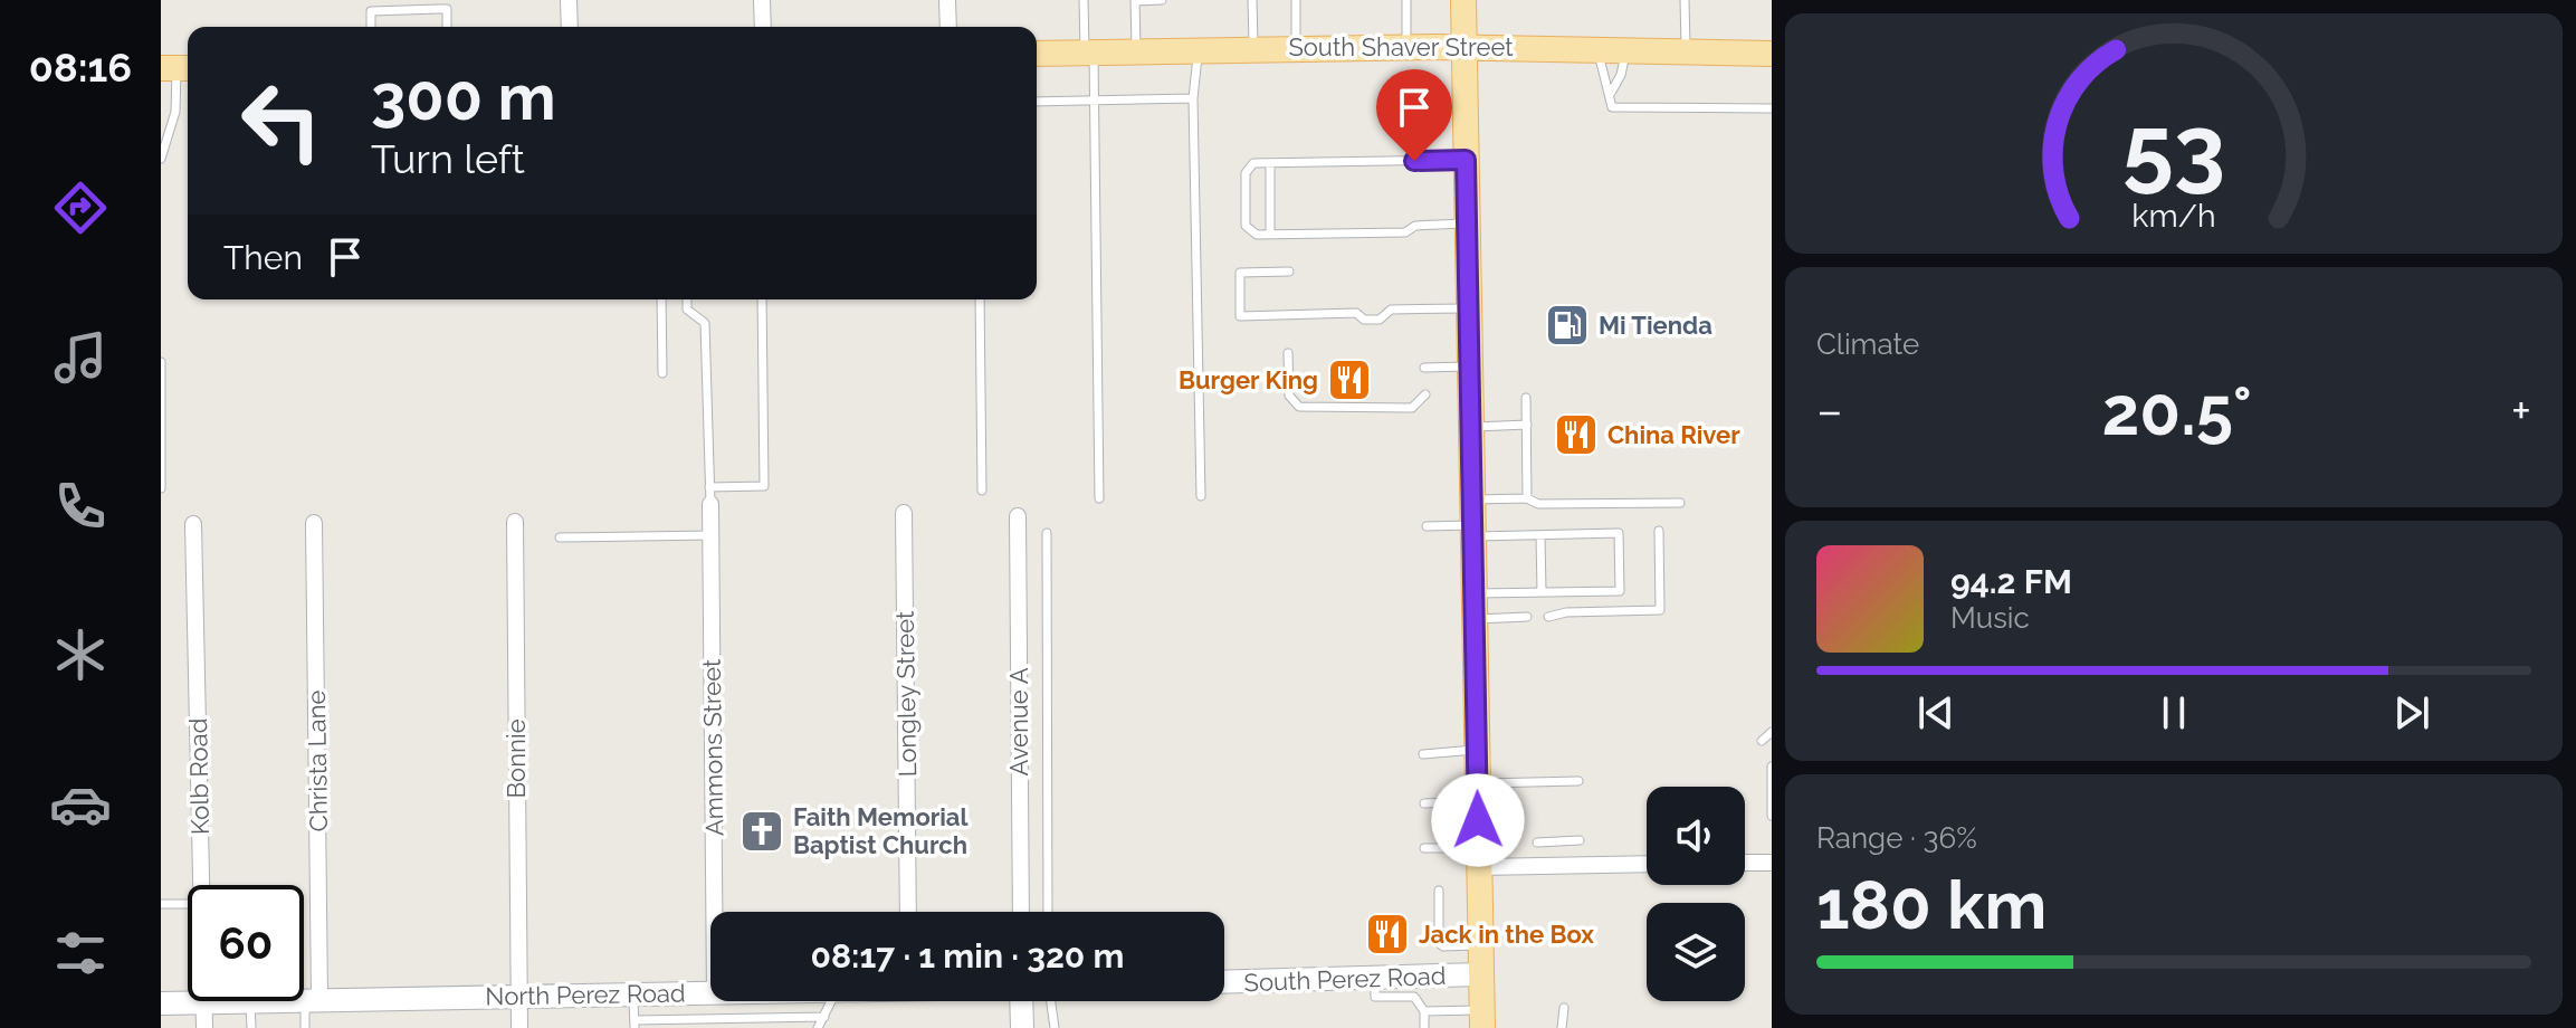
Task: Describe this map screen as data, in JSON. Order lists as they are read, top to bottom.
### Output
{
  "streets": {
    "main road": ["South Shaver Street"],
    "street": [
      "Longley Street",
      "Avenue A",
      "Ammons Street",
      "Bonnie",
      "Christa Lane",
      "Kolb Road",
      "South Perez Road",
      "North Perez Road"
    ]
  },
  "crossings": [
    ["Bonnie", "North Perez Road"],
    ["Christa Lane", "North Perez Road"],
    ["Kolb Road", "North Perez Road"]
  ],
  "places": {
    "fuel station": ["Mi Tienda"],
    "restaurant": ["Burger King", "China River", "Jack in the Box"],
    "church": ["Faith Memorial Baptist Church"]
  },
  "page": {
    "tabs": "08:16",
    "turn": ["300 m", "Turn left"],
    "then": "Then",
    "tile": [
      "Climate",
      ["Range · 36%", "180 km"]
    ],
    "heat": ["−", "20.5°", "+"],
    "song": ["94.2 FM", "Music"],
    "limit": "60",
    "trip": "08:17 · 1 min · 320 m",
    "gauge": ["53", "km/h"]
  }
}
